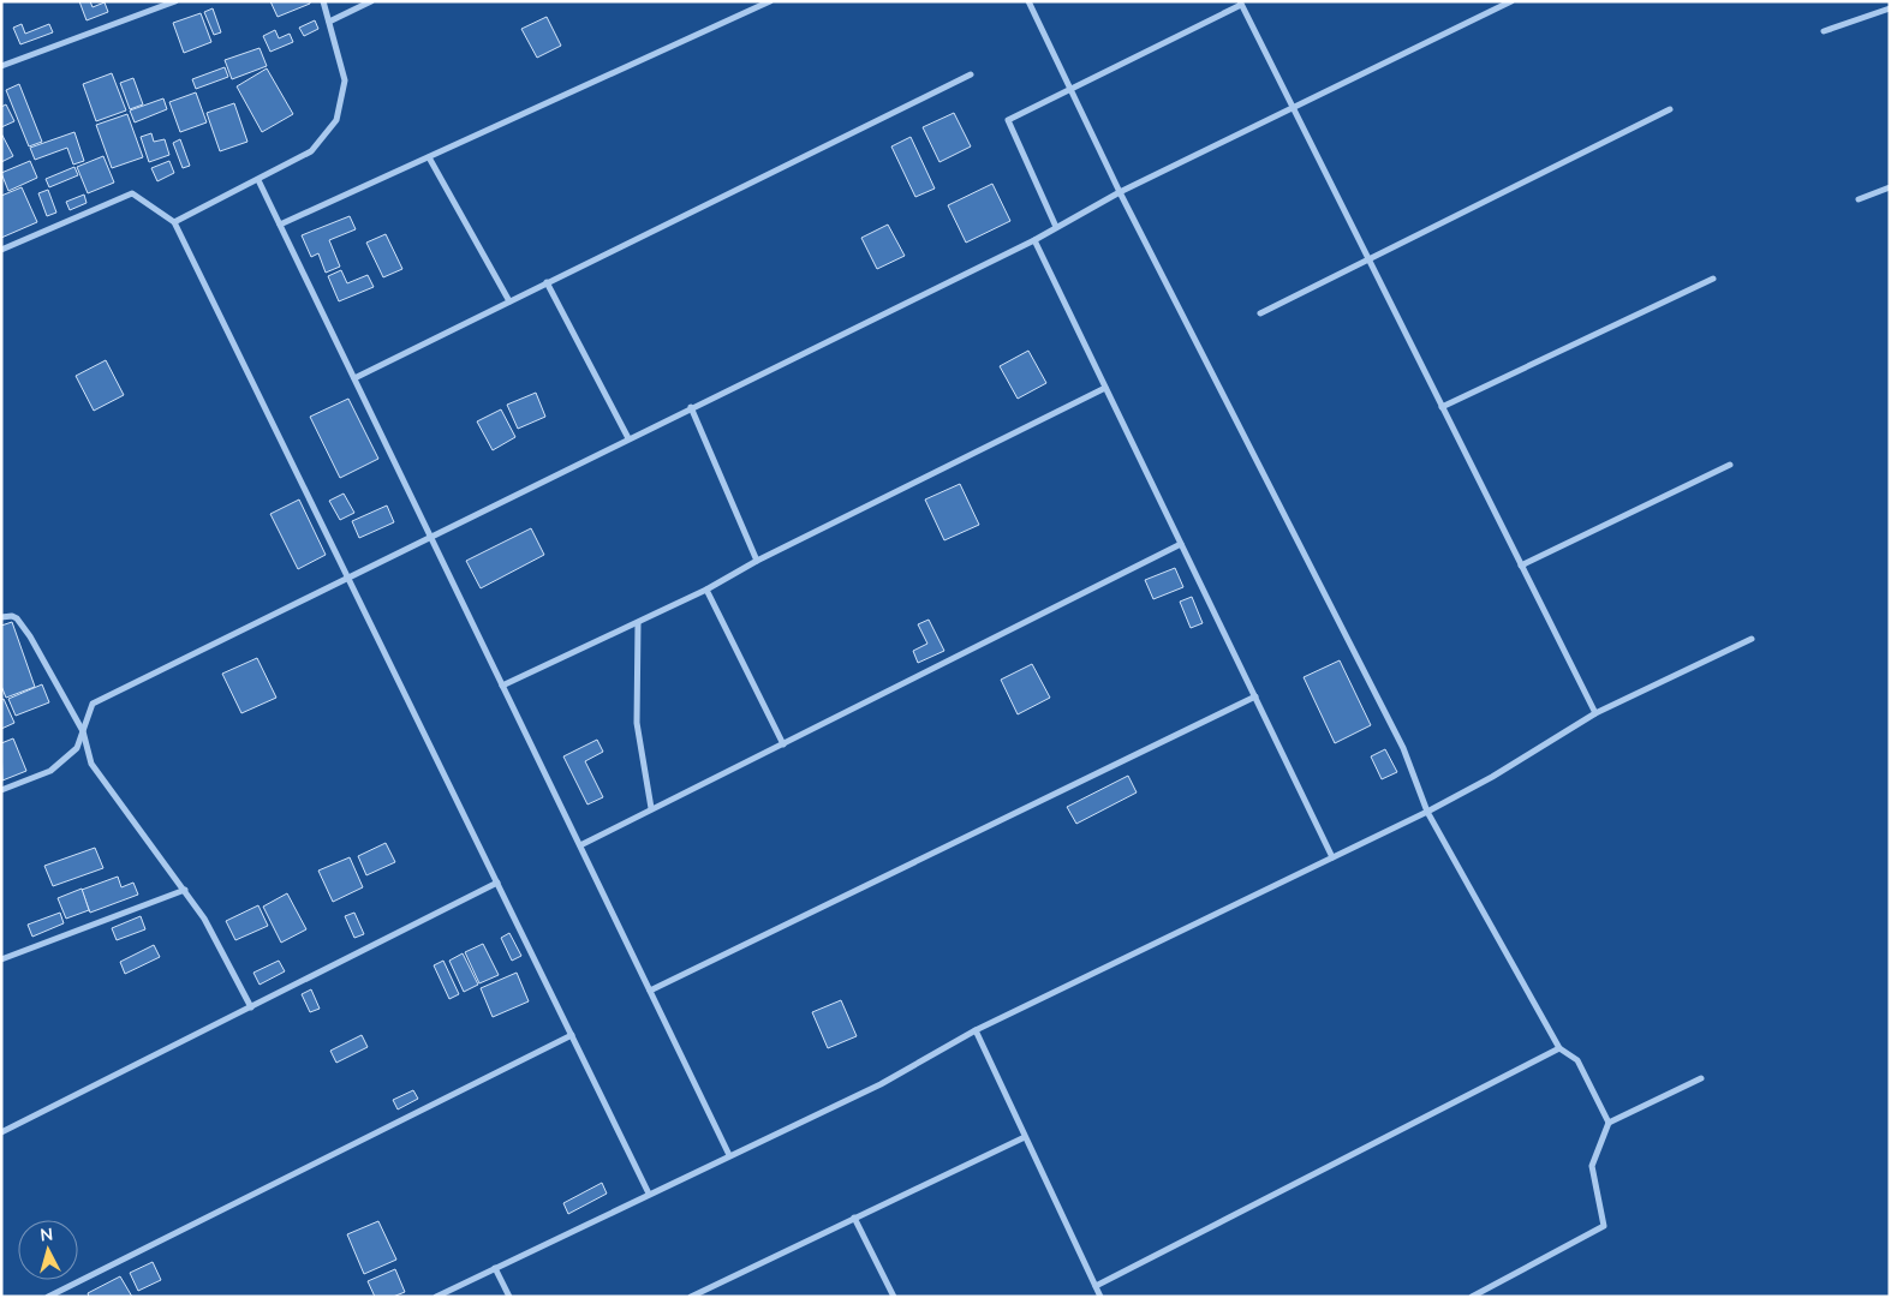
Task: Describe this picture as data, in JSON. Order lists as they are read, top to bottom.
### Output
{
  "north": "top"
}
